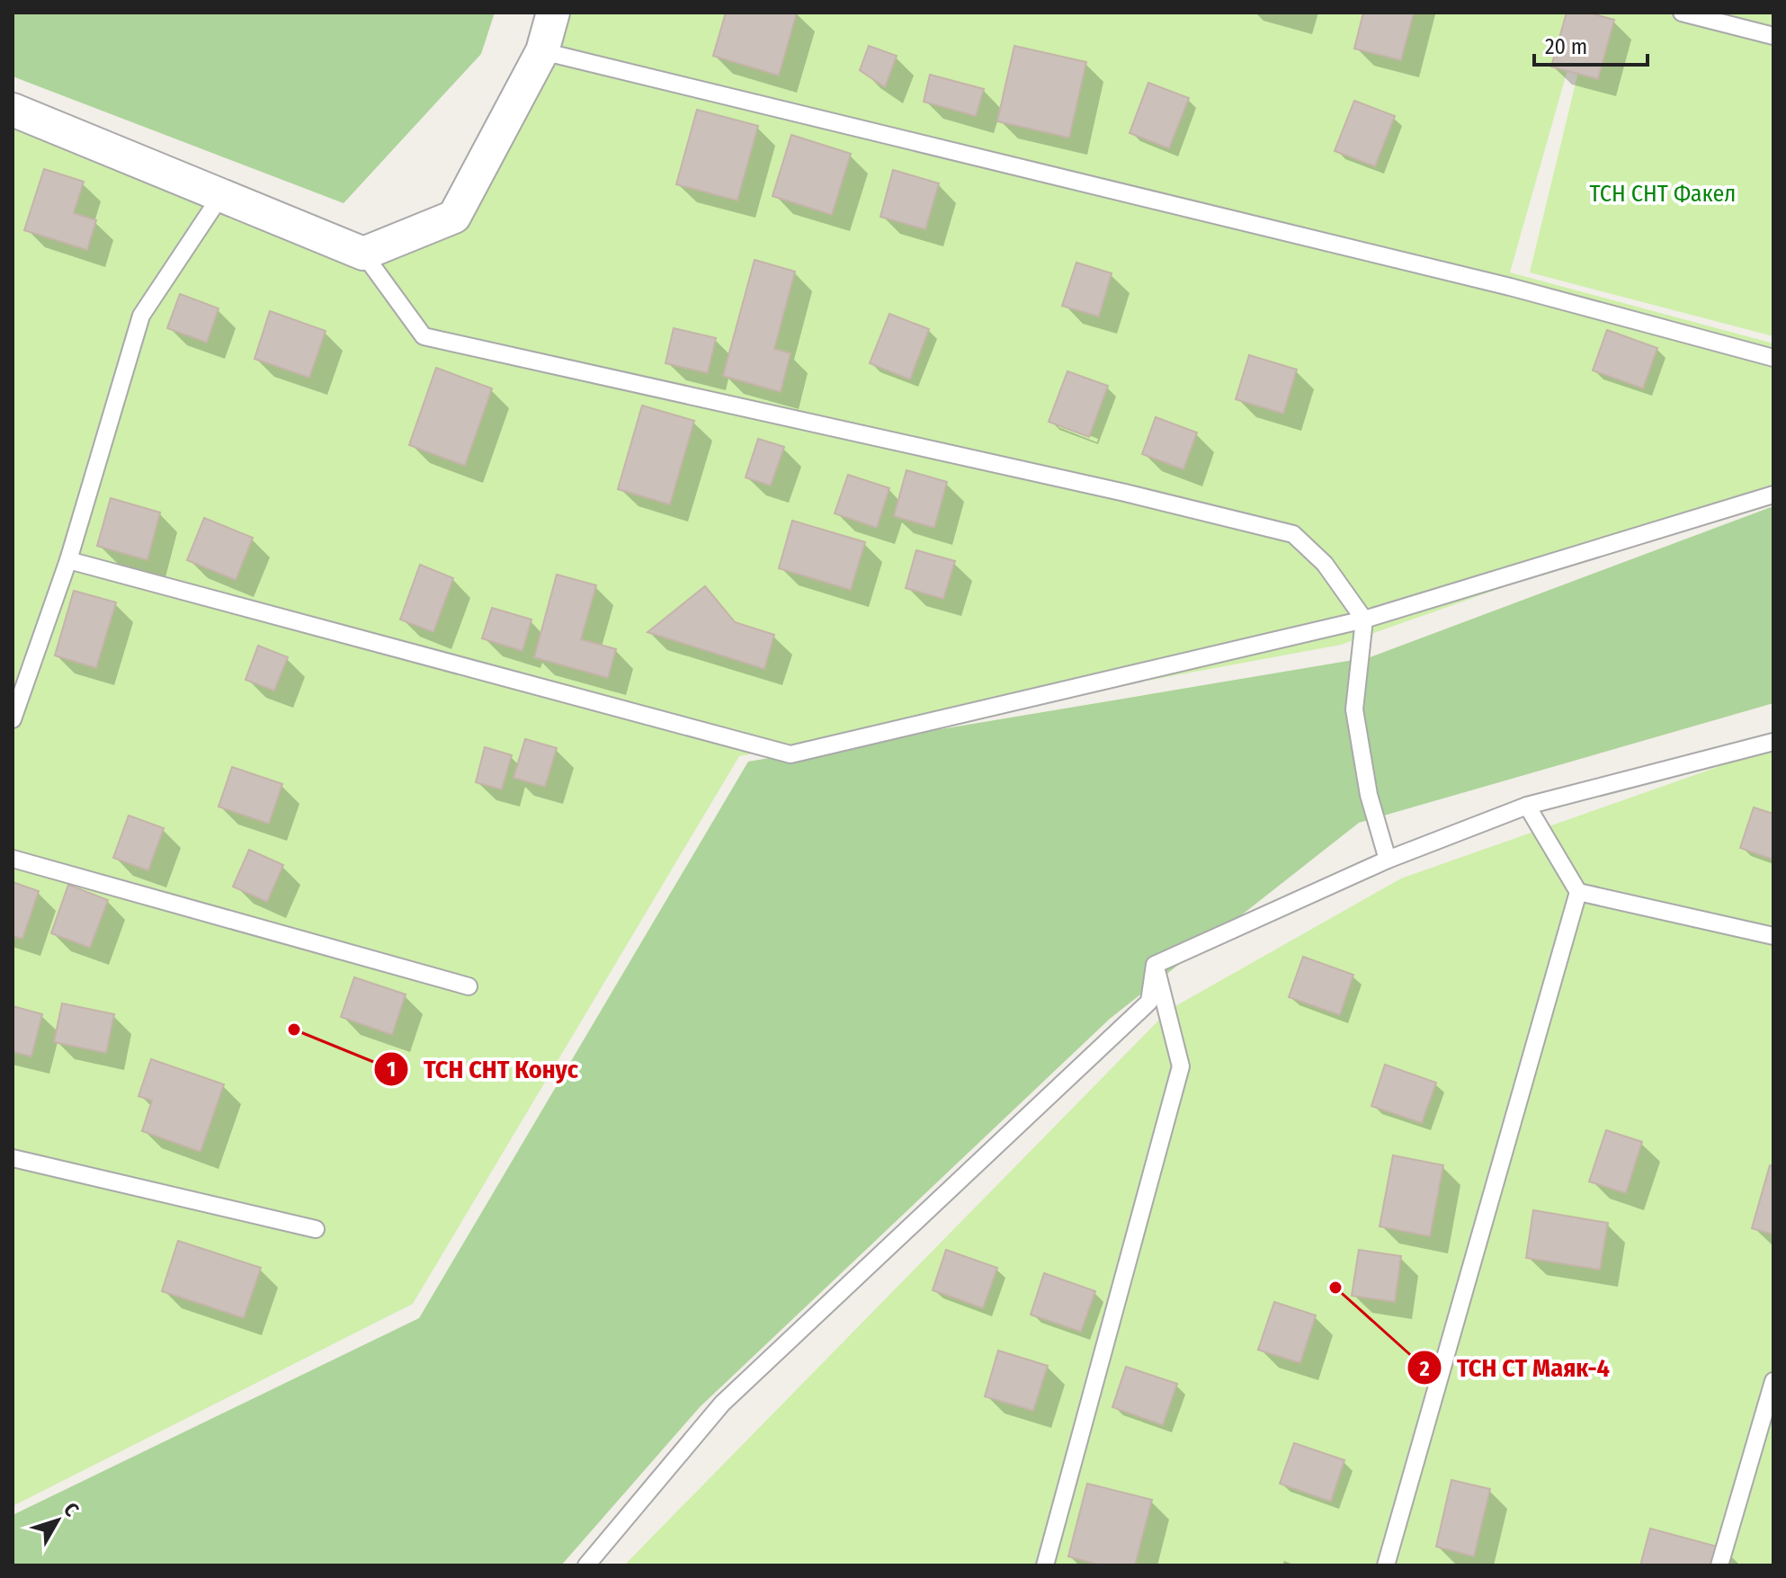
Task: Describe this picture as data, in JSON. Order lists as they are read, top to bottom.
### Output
{
  "parks": ["ТСН СНТ Факел"],
  "places": ["ТСН СНТ Конус", "ТСН СТ Маяк-4"],
  "scale_bar": "20 m",
  "north": "top right"
}
